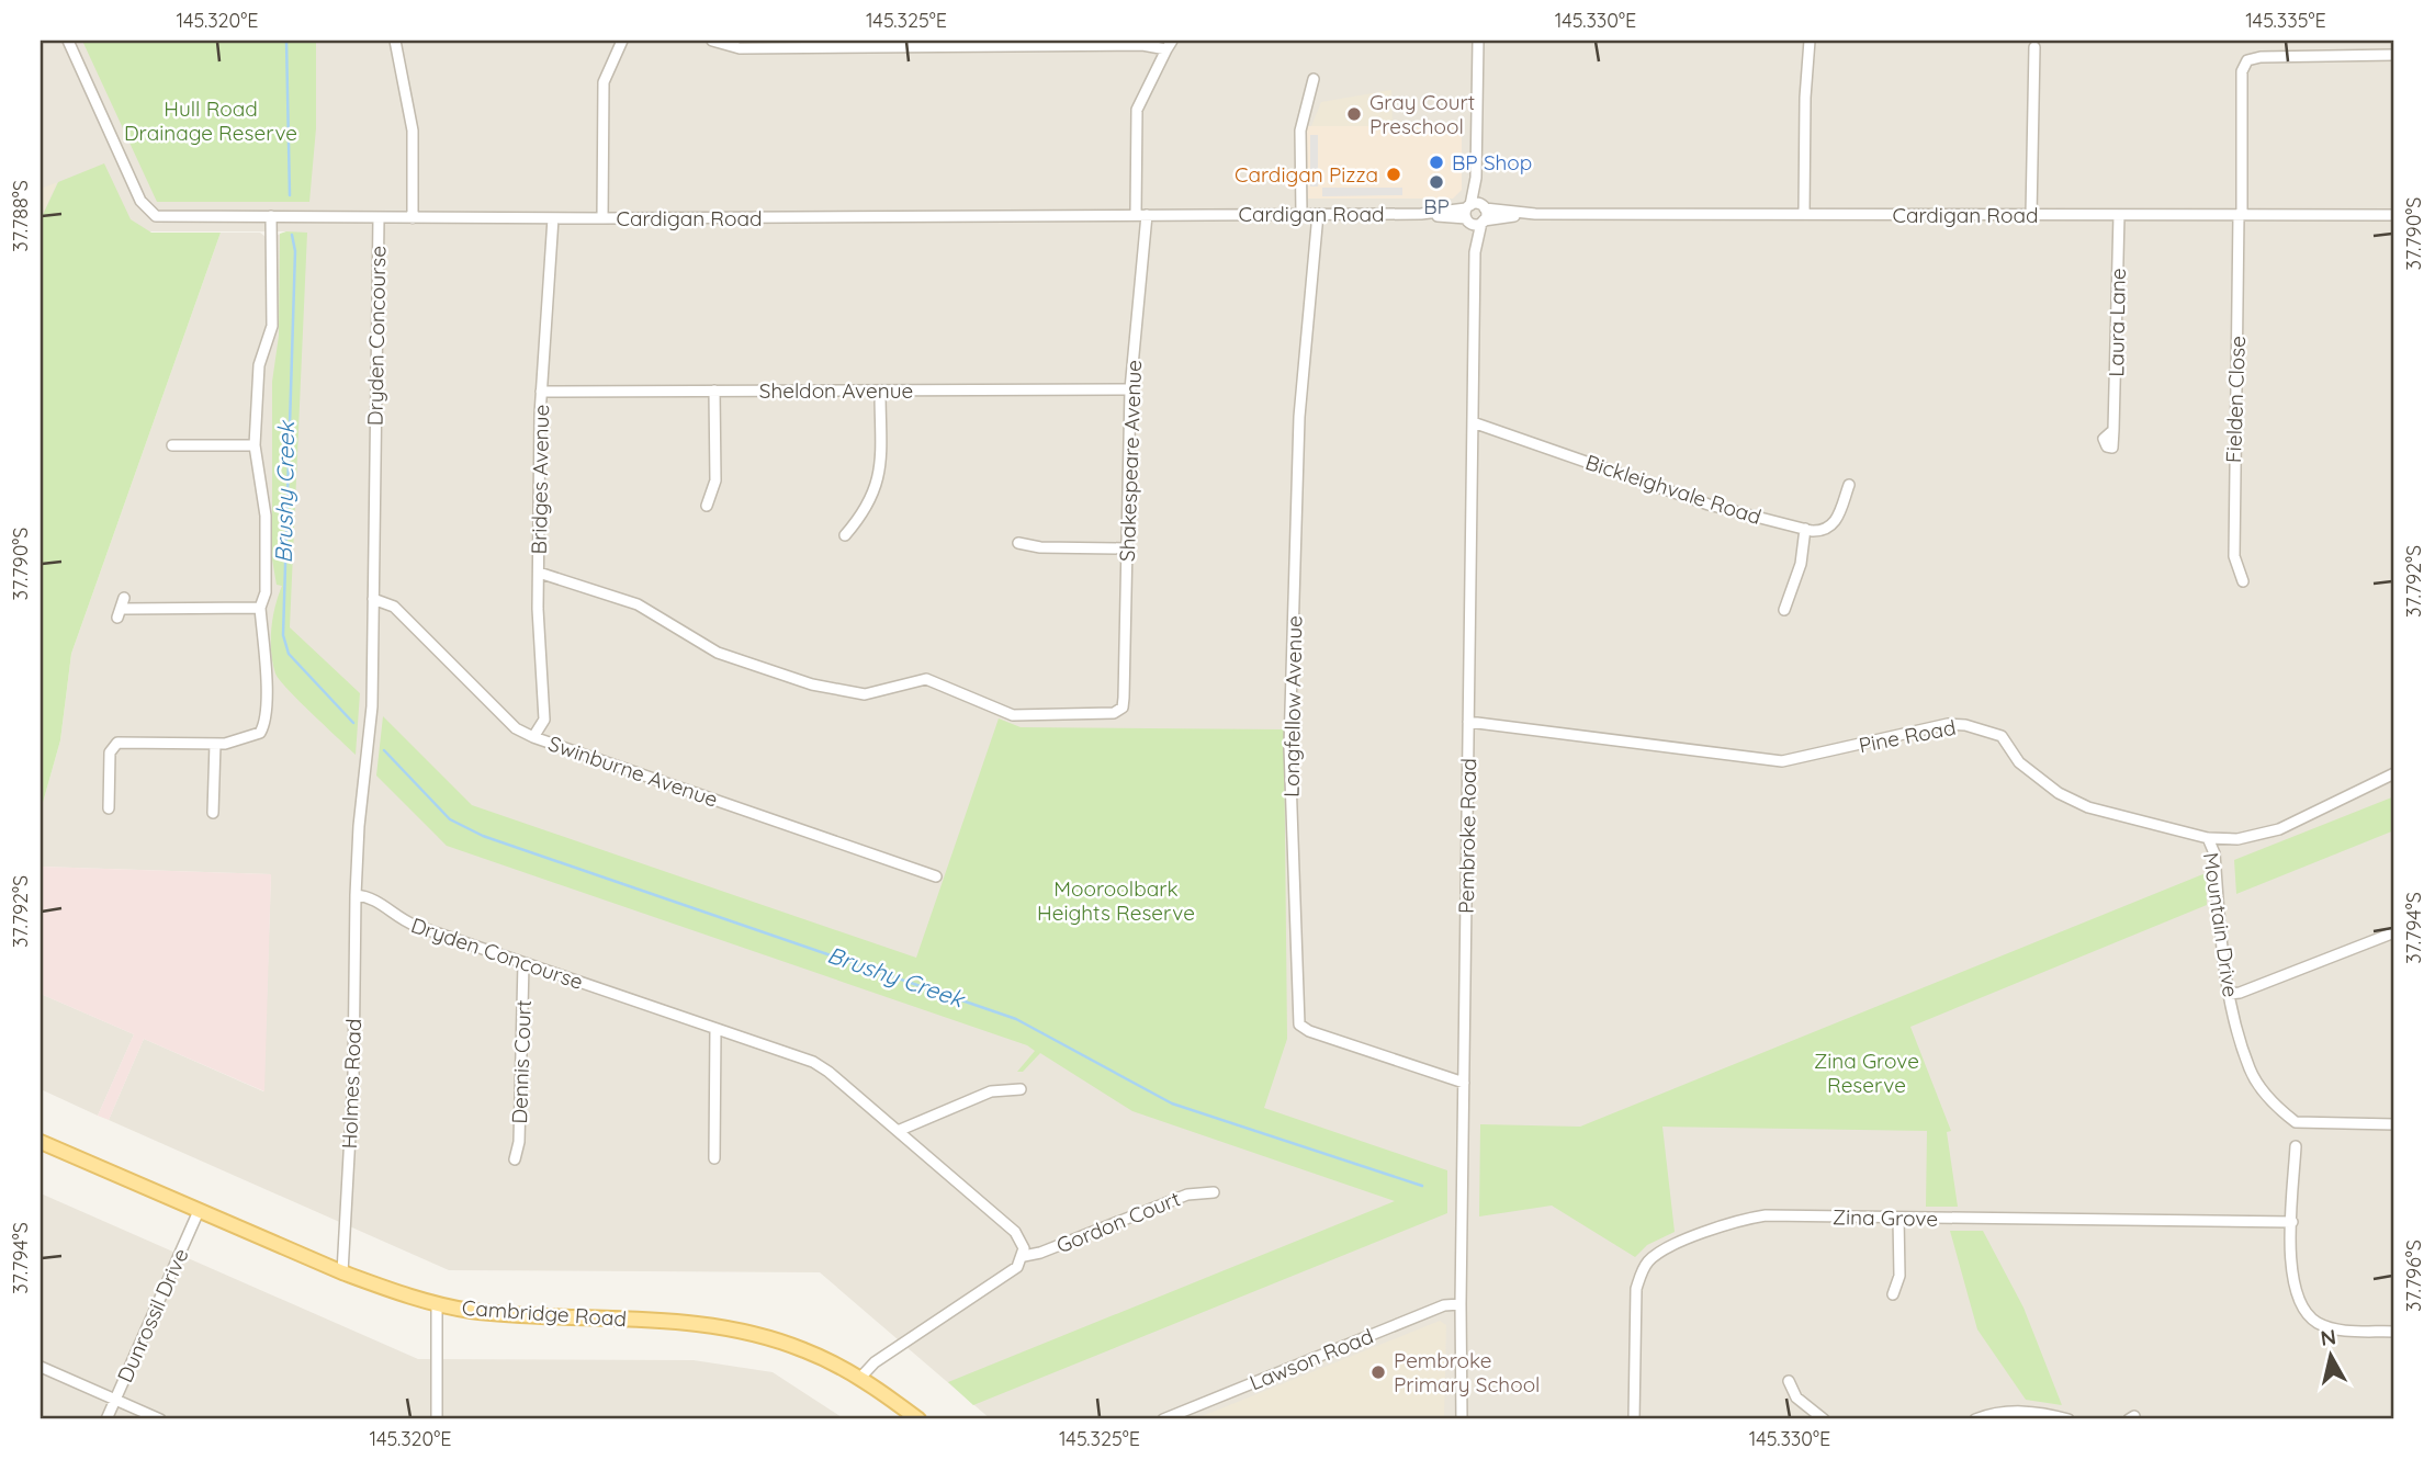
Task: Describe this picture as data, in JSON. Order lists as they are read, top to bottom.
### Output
{
  "streets": {
    "main road": ["Cambridge Road"],
    "street": [
      "Cardigan Road",
      "Laura Lane",
      "Dryden Concourse",
      "Sheldon Avenue",
      "Fielden Close",
      "Shakespeare Avenue",
      "Bridges Avenue",
      "Bickleighvale Road",
      "Longfellow Avenue",
      "Pine Road",
      "Swinburne Avenue",
      "Pembroke Road",
      "Mountain Drive",
      "Dennis Court",
      "Holmes Road",
      "Zina Grove",
      "Gordon Court",
      "Dunrossil Drive",
      "Lawson Road"
    ]
  },
  "crossings": [
    ["Cardigan Road", "Laura Lane"],
    ["Cardigan Road", "Dryden Concourse"],
    ["Cardigan Road", "Fielden Close"],
    ["Cardigan Road", "Shakespeare Avenue"],
    ["Cardigan Road", "Bridges Avenue"],
    ["Cardigan Road", "Longfellow Avenue"],
    ["Cardigan Road", "Pembroke Road"],
    ["Dryden Concourse", "Swinburne Avenue"],
    ["Dryden Concourse", "Dennis Court"],
    ["Dryden Concourse", "Holmes Road"],
    ["Dryden Concourse", "Gordon Court"],
    ["Sheldon Avenue", "Shakespeare Avenue"],
    ["Sheldon Avenue", "Bridges Avenue"],
    ["Shakespeare Avenue", "Bridges Avenue"],
    ["Bridges Avenue", "Swinburne Avenue"],
    ["Bickleighvale Road", "Pembroke Road"],
    ["Longfellow Avenue", "Pembroke Road"],
    ["Pine Road", "Pembroke Road"],
    ["Pine Road", "Mountain Drive"],
    ["Pembroke Road", "Lawson Road"],
    ["Holmes Road", "Cambridge Road"],
    ["Cambridge Road", "Dunrossil Drive"]
  ],
  "water": ["Brushy Creek"],
  "parks": ["Hull Road Drainage Reserve", "Mooroolbark Heights Reserve", "Zina Grove Reserve"],
  "places": [
    "Gray Court Preschool",
    "BP Shop",
    "Cardigan Pizza",
    "BP",
    "Pembroke Primary School"
  ],
  "north": "top",
  "coordinates": [
    "145.320°E",
    "145.325°E",
    "145.330°E",
    "145.335°E",
    "37.788°S",
    "37.790°S",
    "37.792°S",
    "37.794°S",
    "37.796°S"
  ]
}
